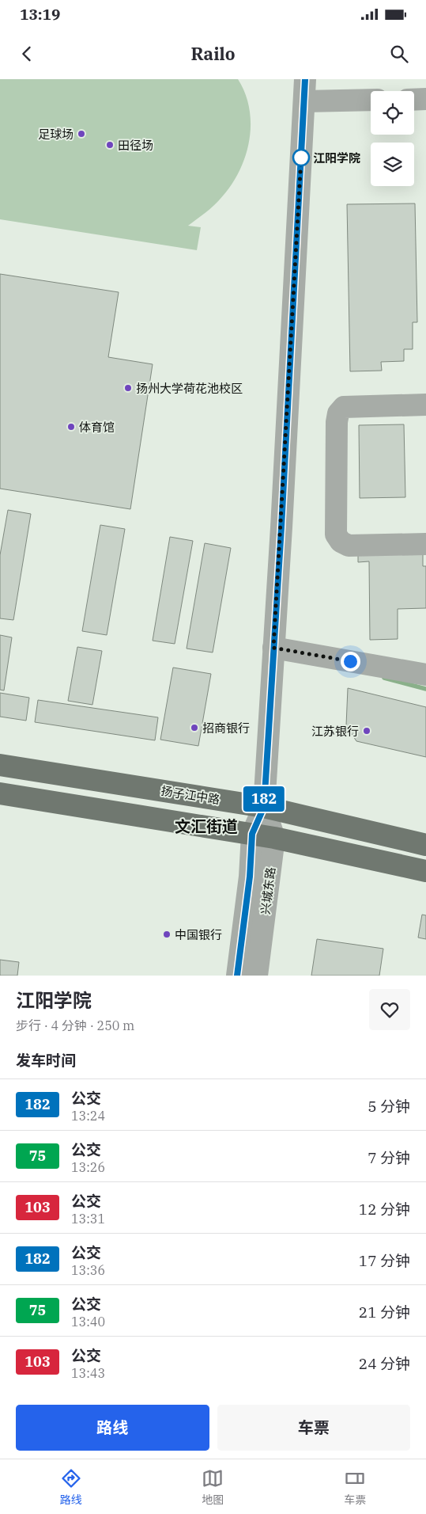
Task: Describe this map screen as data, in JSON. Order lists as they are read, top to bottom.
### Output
{
  "streets": {
    "main road": ["扬子江中路"],
    "street": ["兴城东路"]
  },
  "crossings": [
    ["扬子江中路", "兴城东路"]
  ],
  "districts": ["文汇街道"],
  "places": [
    "足球场",
    "田径场",
    "江阳学院",
    "扬州大学荷花池校区",
    "体育馆",
    "招商银行",
    "江苏银行",
    "中国银行"
  ],
  "lines": ["bus line 182"],
  "page": {
    "status": "13:19",
    "header": "Railo",
    "on_map": "182",
    "heading": [
      ["江阳学院", "步行 · 4 分钟 · 250 m"],
      "发车时间"
    ],
    "list": [
      {
        "mark": "182",
        "name": "公交",
        "note": "13:24",
        "value": "5 分钟"
      },
      {
        "mark": "75",
        "name": "公交",
        "note": "13:26",
        "value": "7 分钟"
      },
      {
        "mark": "103",
        "name": "公交",
        "note": "13:31",
        "value": "12 分钟"
      },
      {
        "mark": "182",
        "name": "公交",
        "note": "13:36",
        "value": "17 分钟"
      },
      {
        "mark": "75",
        "name": "公交",
        "note": "13:40",
        "value": "21 分钟"
      },
      {
        "mark": "103",
        "name": "公交",
        "note": "13:43",
        "value": "24 分钟"
      }
    ],
    "buttons": ["路线", "车票"],
    "tabs": ["路线", "地图", "车票"]
  }
}
